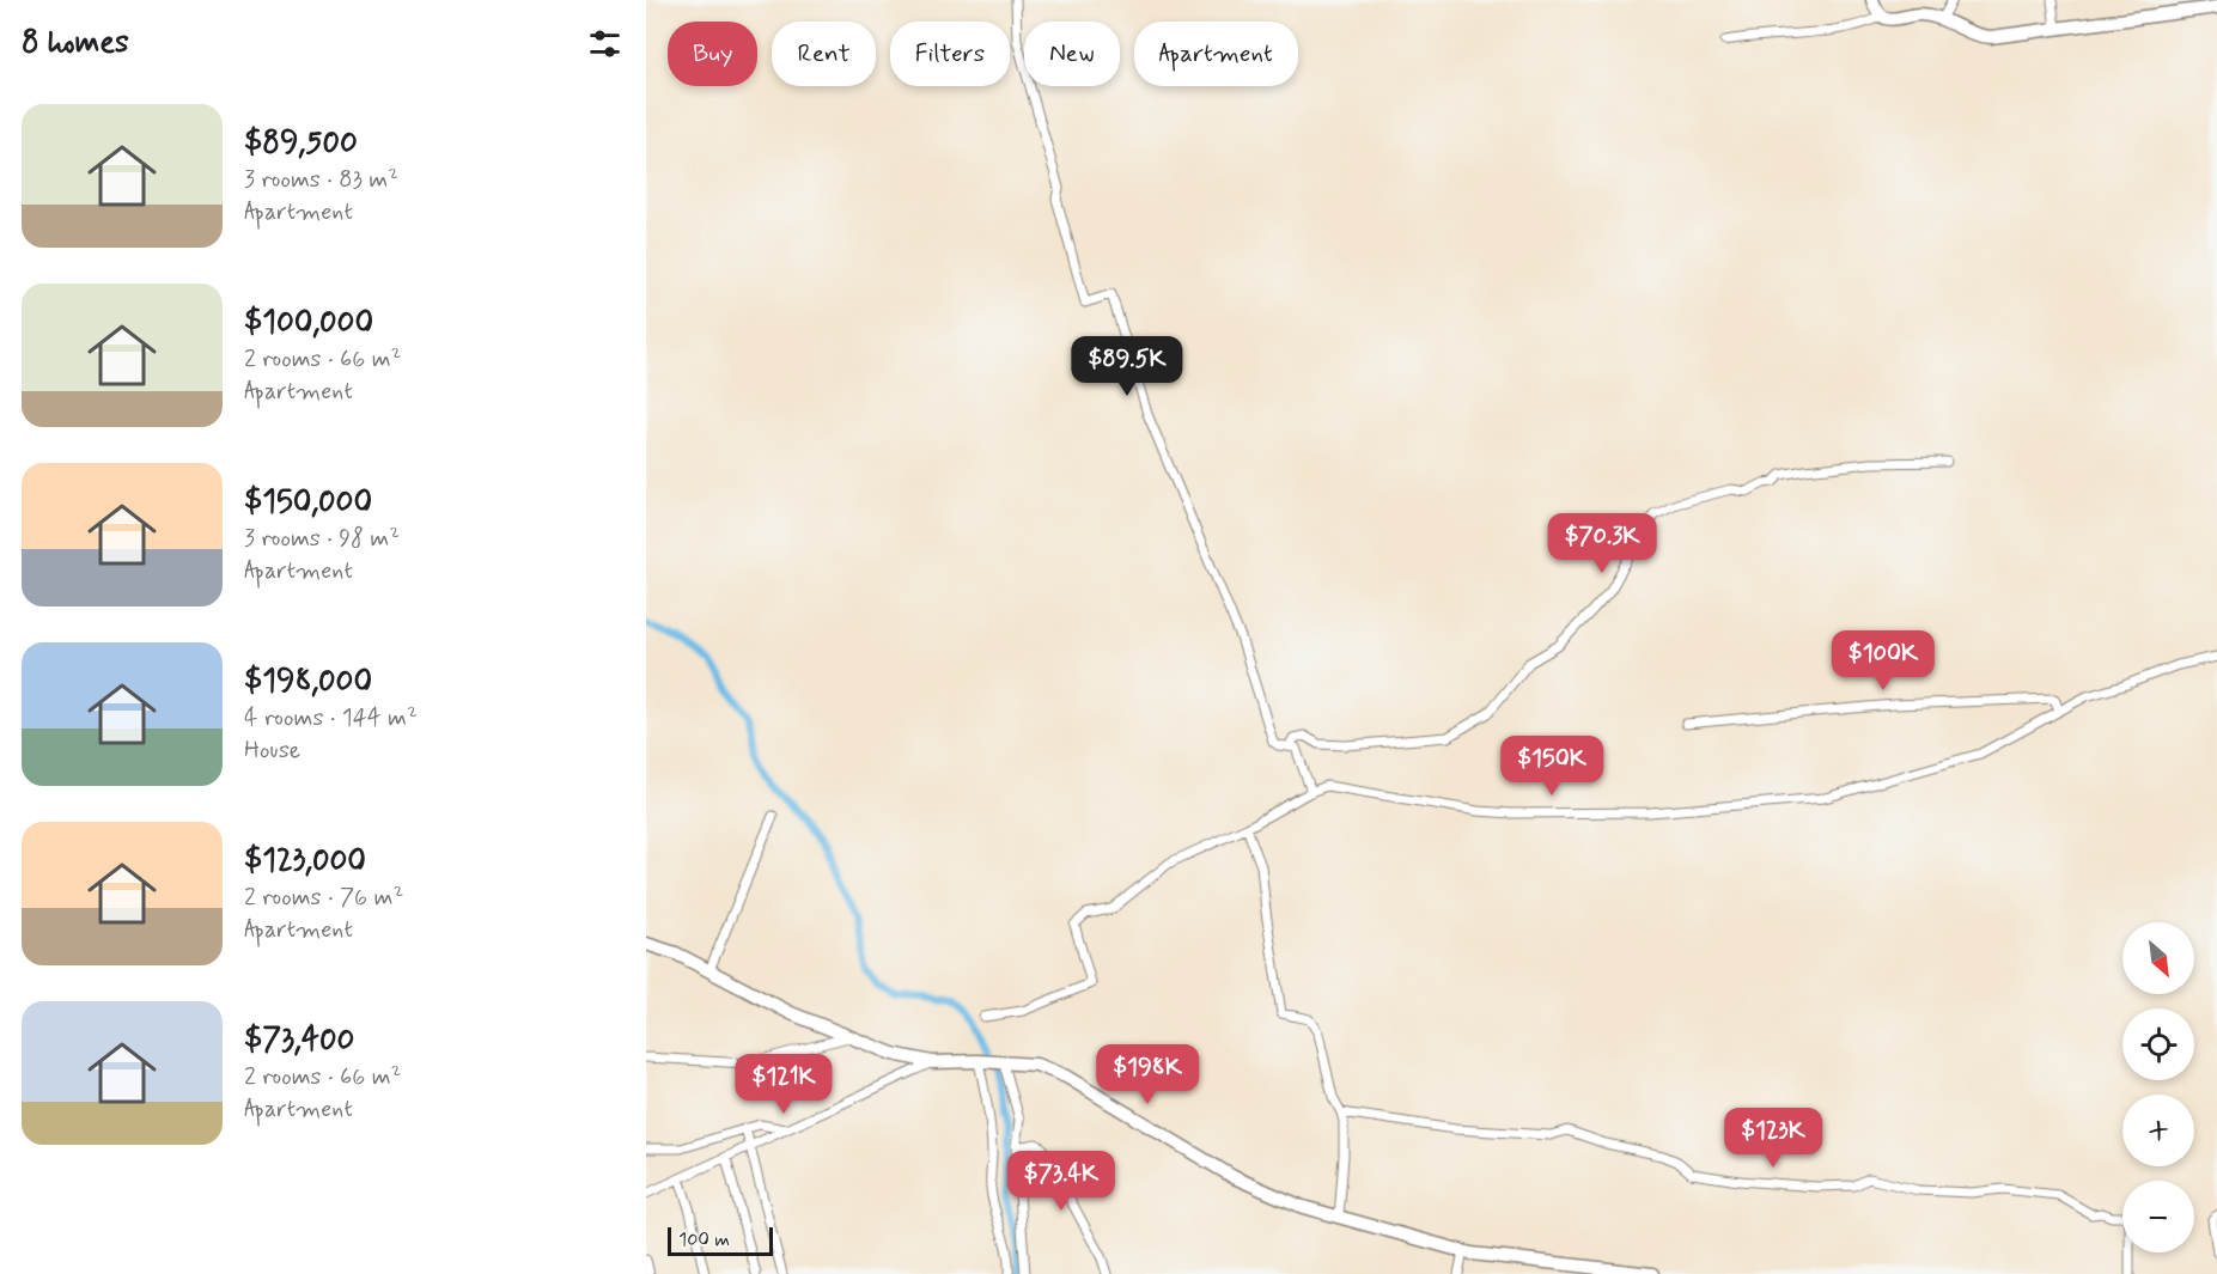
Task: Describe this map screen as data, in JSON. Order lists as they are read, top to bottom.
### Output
{
  "scale_bar": "100 m",
  "north": "bottom right",
  "page": {
    "heading": "8 homes",
    "chip": [
      "Buy",
      "Rent",
      "Filters",
      "New",
      "Apartment"
    ],
    "list": [
      {
        "name": "$89,500",
        "note": "3 rooms · 83 m² · Apartment"
      },
      {
        "name": "$100,000",
        "note": "2 rooms · 66 m² · Apartment"
      },
      {
        "name": "$150,000",
        "note": "3 rooms · 98 m² · Apartment"
      },
      {
        "name": "$198,000",
        "note": "4 rooms · 144 m² · House"
      },
      {
        "name": "$123,000",
        "note": "2 rooms · 76 m² · Apartment"
      },
      {
        "name": "$73,400",
        "note": "2 rooms · 66 m² · Apartment"
      }
    ],
    "price": [
      "$89.5K",
      "$70.3K",
      "$100K",
      "$150K",
      "$198K",
      "$121K",
      "$123K",
      "$73.4K"
    ],
    "map_buttons": ["+", "−"],
    "scale": "100 m"
  }
}
